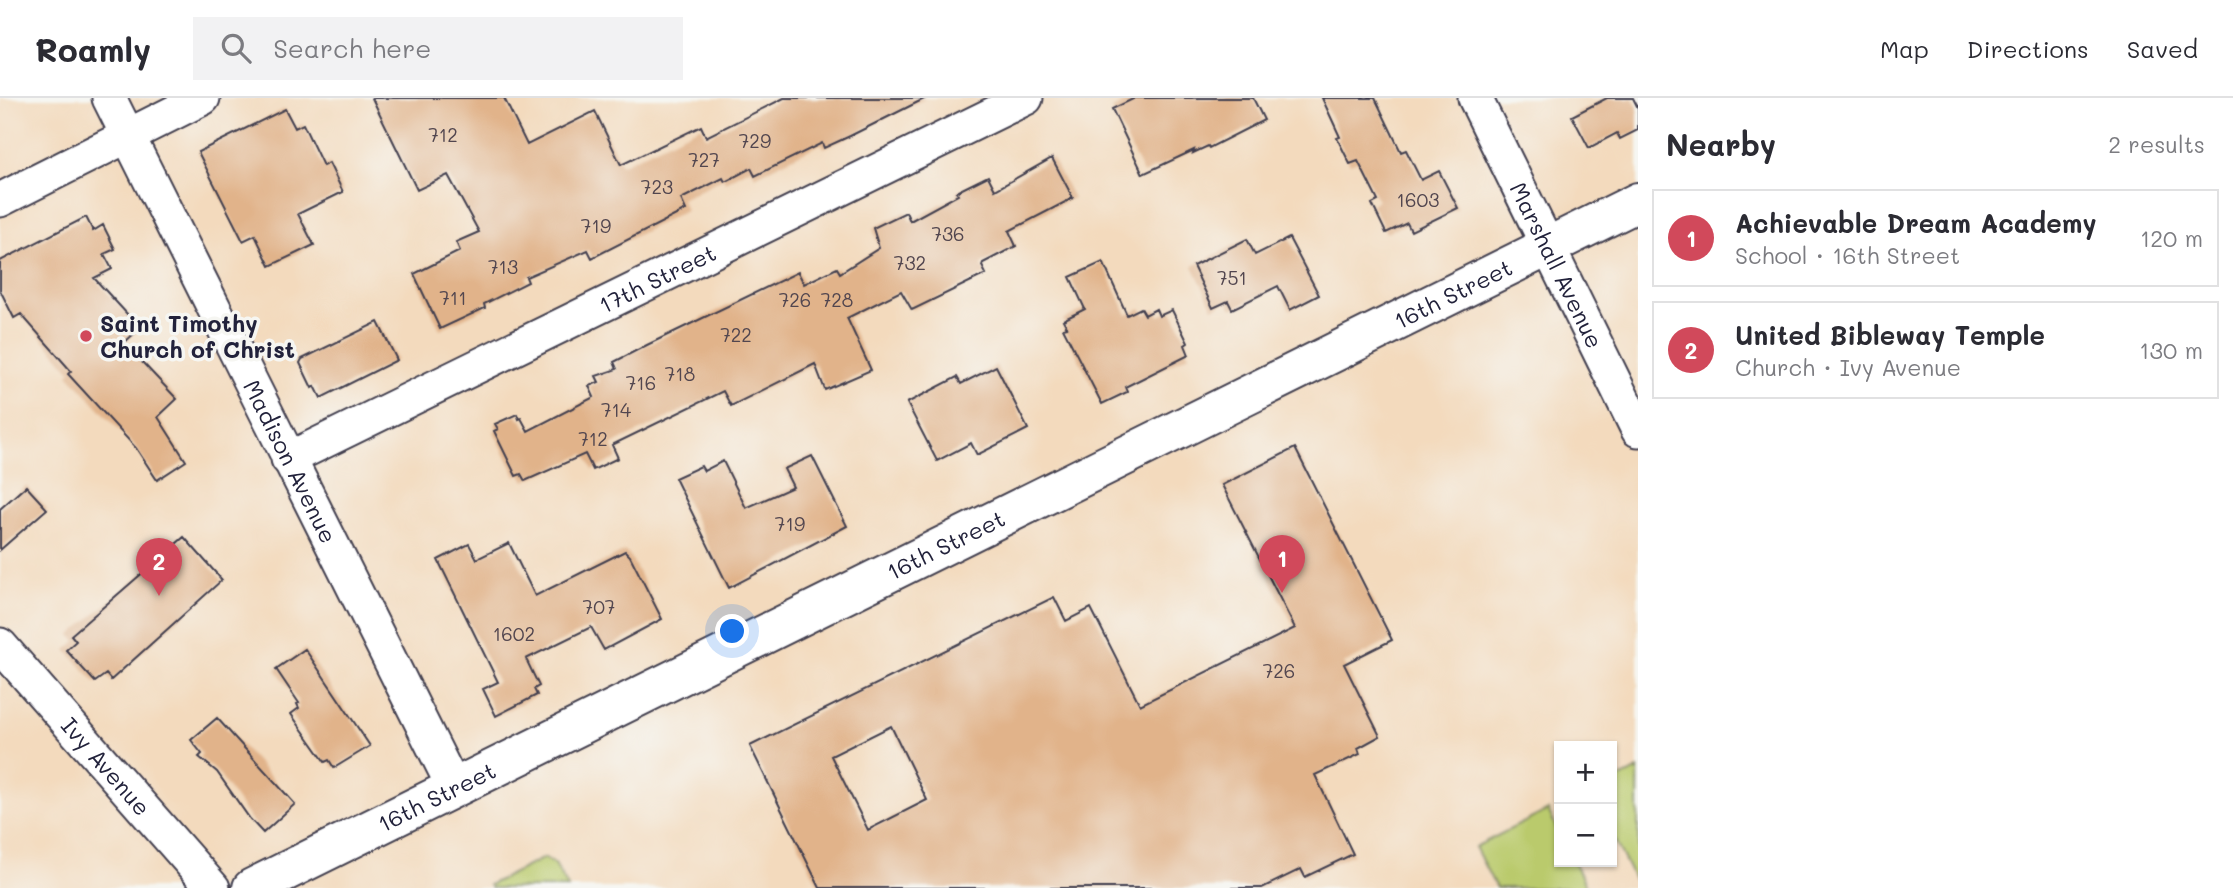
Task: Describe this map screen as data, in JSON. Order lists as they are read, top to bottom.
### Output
{
  "streets": {
    "main road": ["16th Street"],
    "street": [
      "Marshall Avenue",
      "17th Street",
      "Madison Avenue",
      "Ivy Avenue"
    ]
  },
  "crossings": [
    ["Marshall Avenue", "16th Street"],
    ["17th Street", "Madison Avenue"],
    ["16th Street", "Madison Avenue"]
  ],
  "places": ["Saint Timothy Church of Christ"],
  "house_numbers": [
    "712",
    "729",
    "727",
    "723",
    "1603",
    "719",
    "736",
    "732",
    "713",
    "751",
    "711",
    "726",
    "728",
    "722",
    "718",
    "716",
    "714",
    "712",
    "719",
    "707",
    "1602",
    "726"
  ],
  "page": {
    "header": "Roamly",
    "search": "Search here",
    "nav": ["Map", "Directions", "Saved"],
    "heading": ["Nearby", "2 results"],
    "list": [
      {
        "mark": "1",
        "name": "Achievable Dream Academy",
        "note": "School · 16th Street",
        "value": "120 m"
      },
      {
        "mark": "2",
        "name": "United Bibleway Temple",
        "note": "Church · Ivy Avenue",
        "value": "130 m"
      }
    ],
    "pins": ["1", "2"],
    "map_buttons": ["+", "−"]
  }
}
